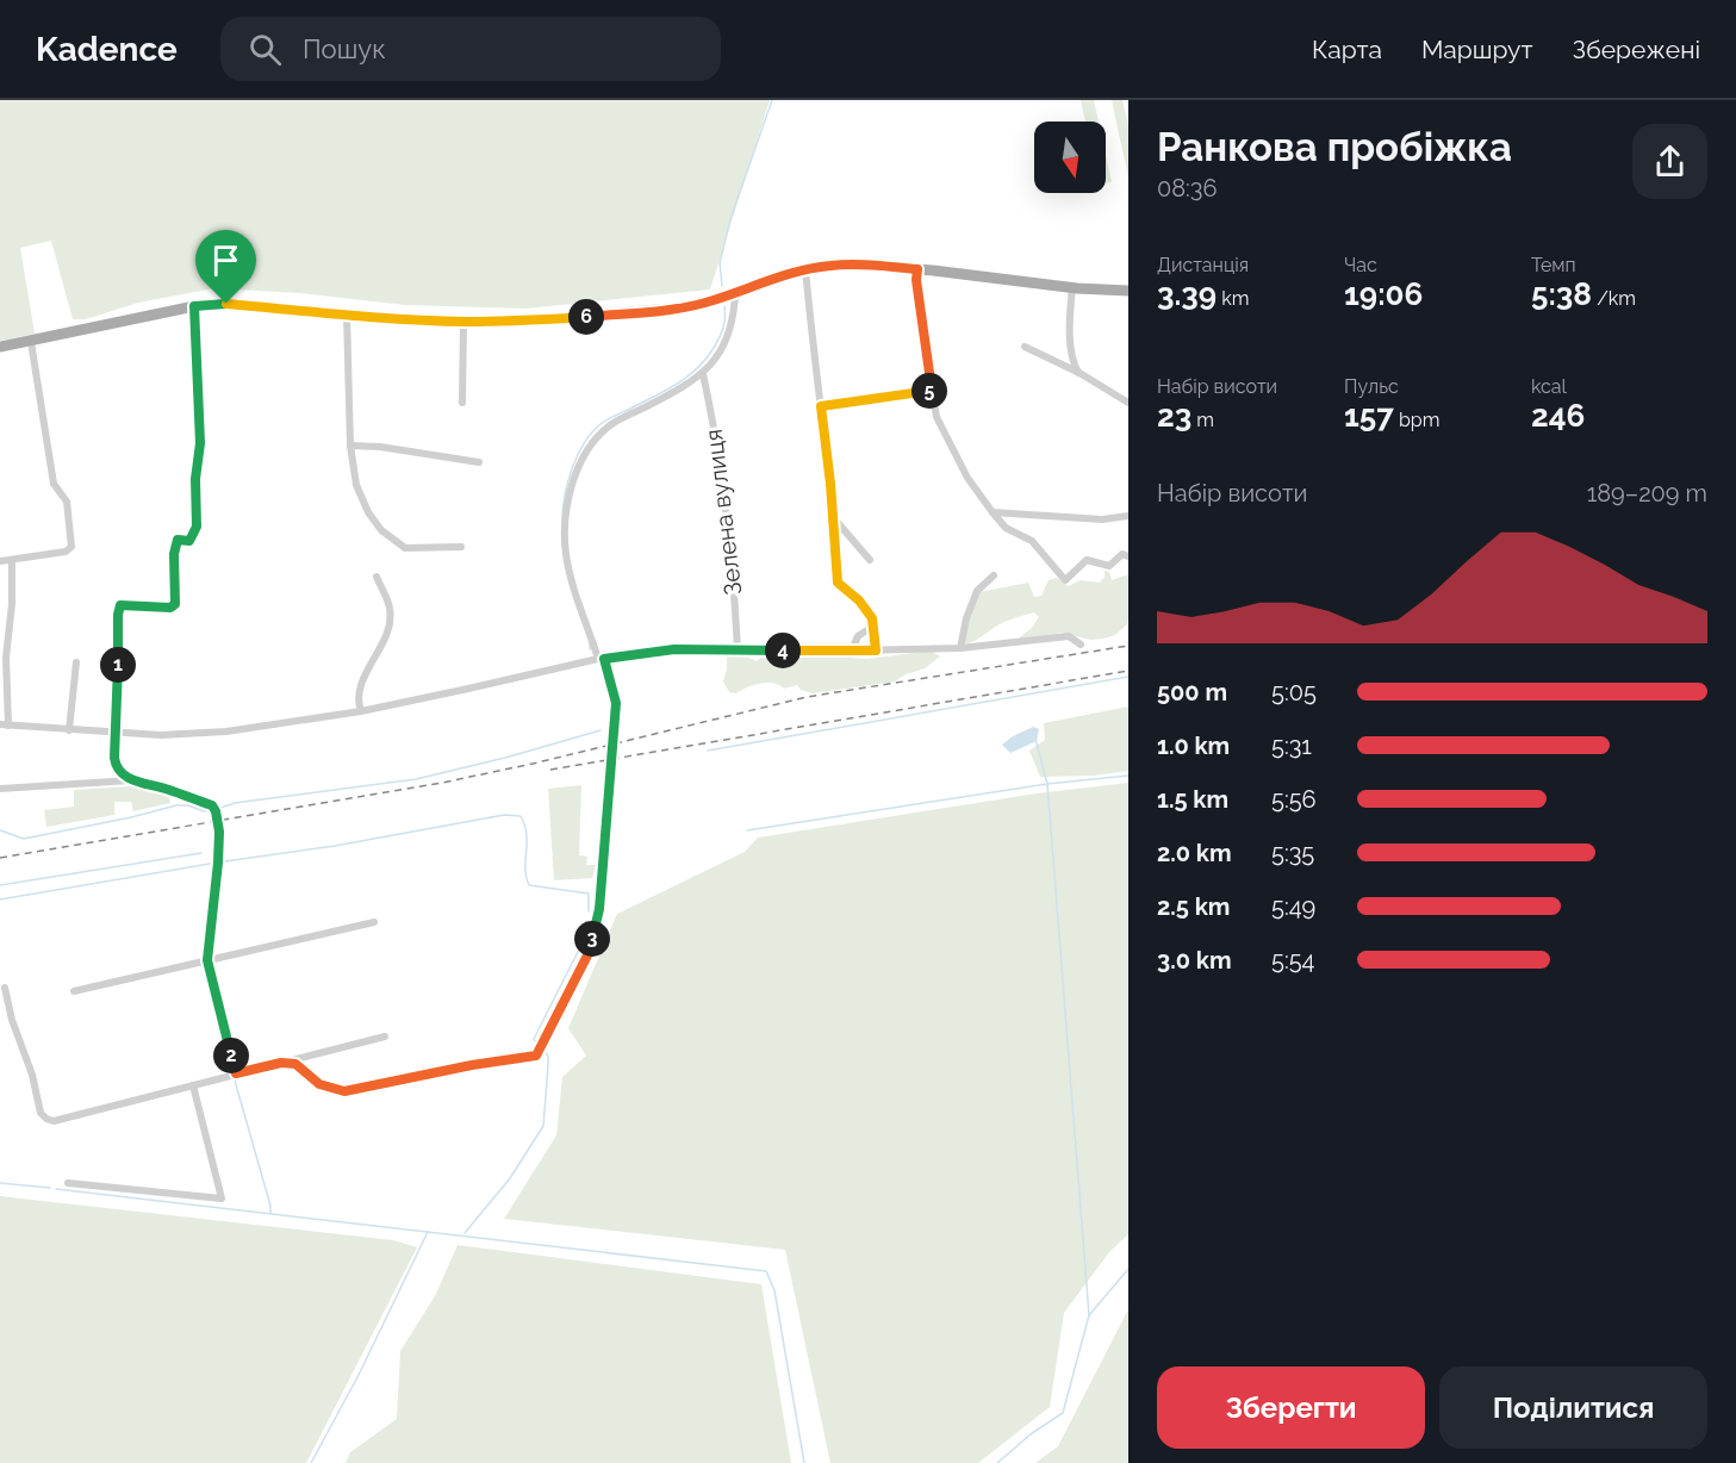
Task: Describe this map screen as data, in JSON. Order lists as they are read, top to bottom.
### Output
{
  "streets": {
    "street": ["Зелена вулиця"]
  },
  "north": "bottom",
  "page": {
    "header": "Kadence",
    "search": "Пошук",
    "nav": ["Карта", "Маршрут", "Збережені"],
    "heading": ["Ранкова пробіжка", "08:36"],
    "stats": [
      ["Дистанція", "3.39 km"],
      ["Час", "19:06"],
      ["Темп", "5:38 /km"],
      ["Набір висоти", "23 m"],
      ["Пульс", "157 bpm"],
      ["kcal", "246"]
    ],
    "pins": [
      "6",
      "5",
      "4",
      "1",
      "3",
      "2"
    ],
    "chart": ["Набір висоти", "189–209 m"],
    "list": [
      {
        "name": "500 m",
        "note": "5:05"
      },
      {
        "name": "1.0 km",
        "note": "5:31"
      },
      {
        "name": "1.5 km",
        "note": "5:56"
      },
      {
        "name": "2.0 km",
        "note": "5:35"
      },
      {
        "name": "2.5 km",
        "note": "5:49"
      },
      {
        "name": "3.0 km",
        "note": "5:54"
      }
    ],
    "buttons": ["Зберегти", "Поділитися"]
  }
}
